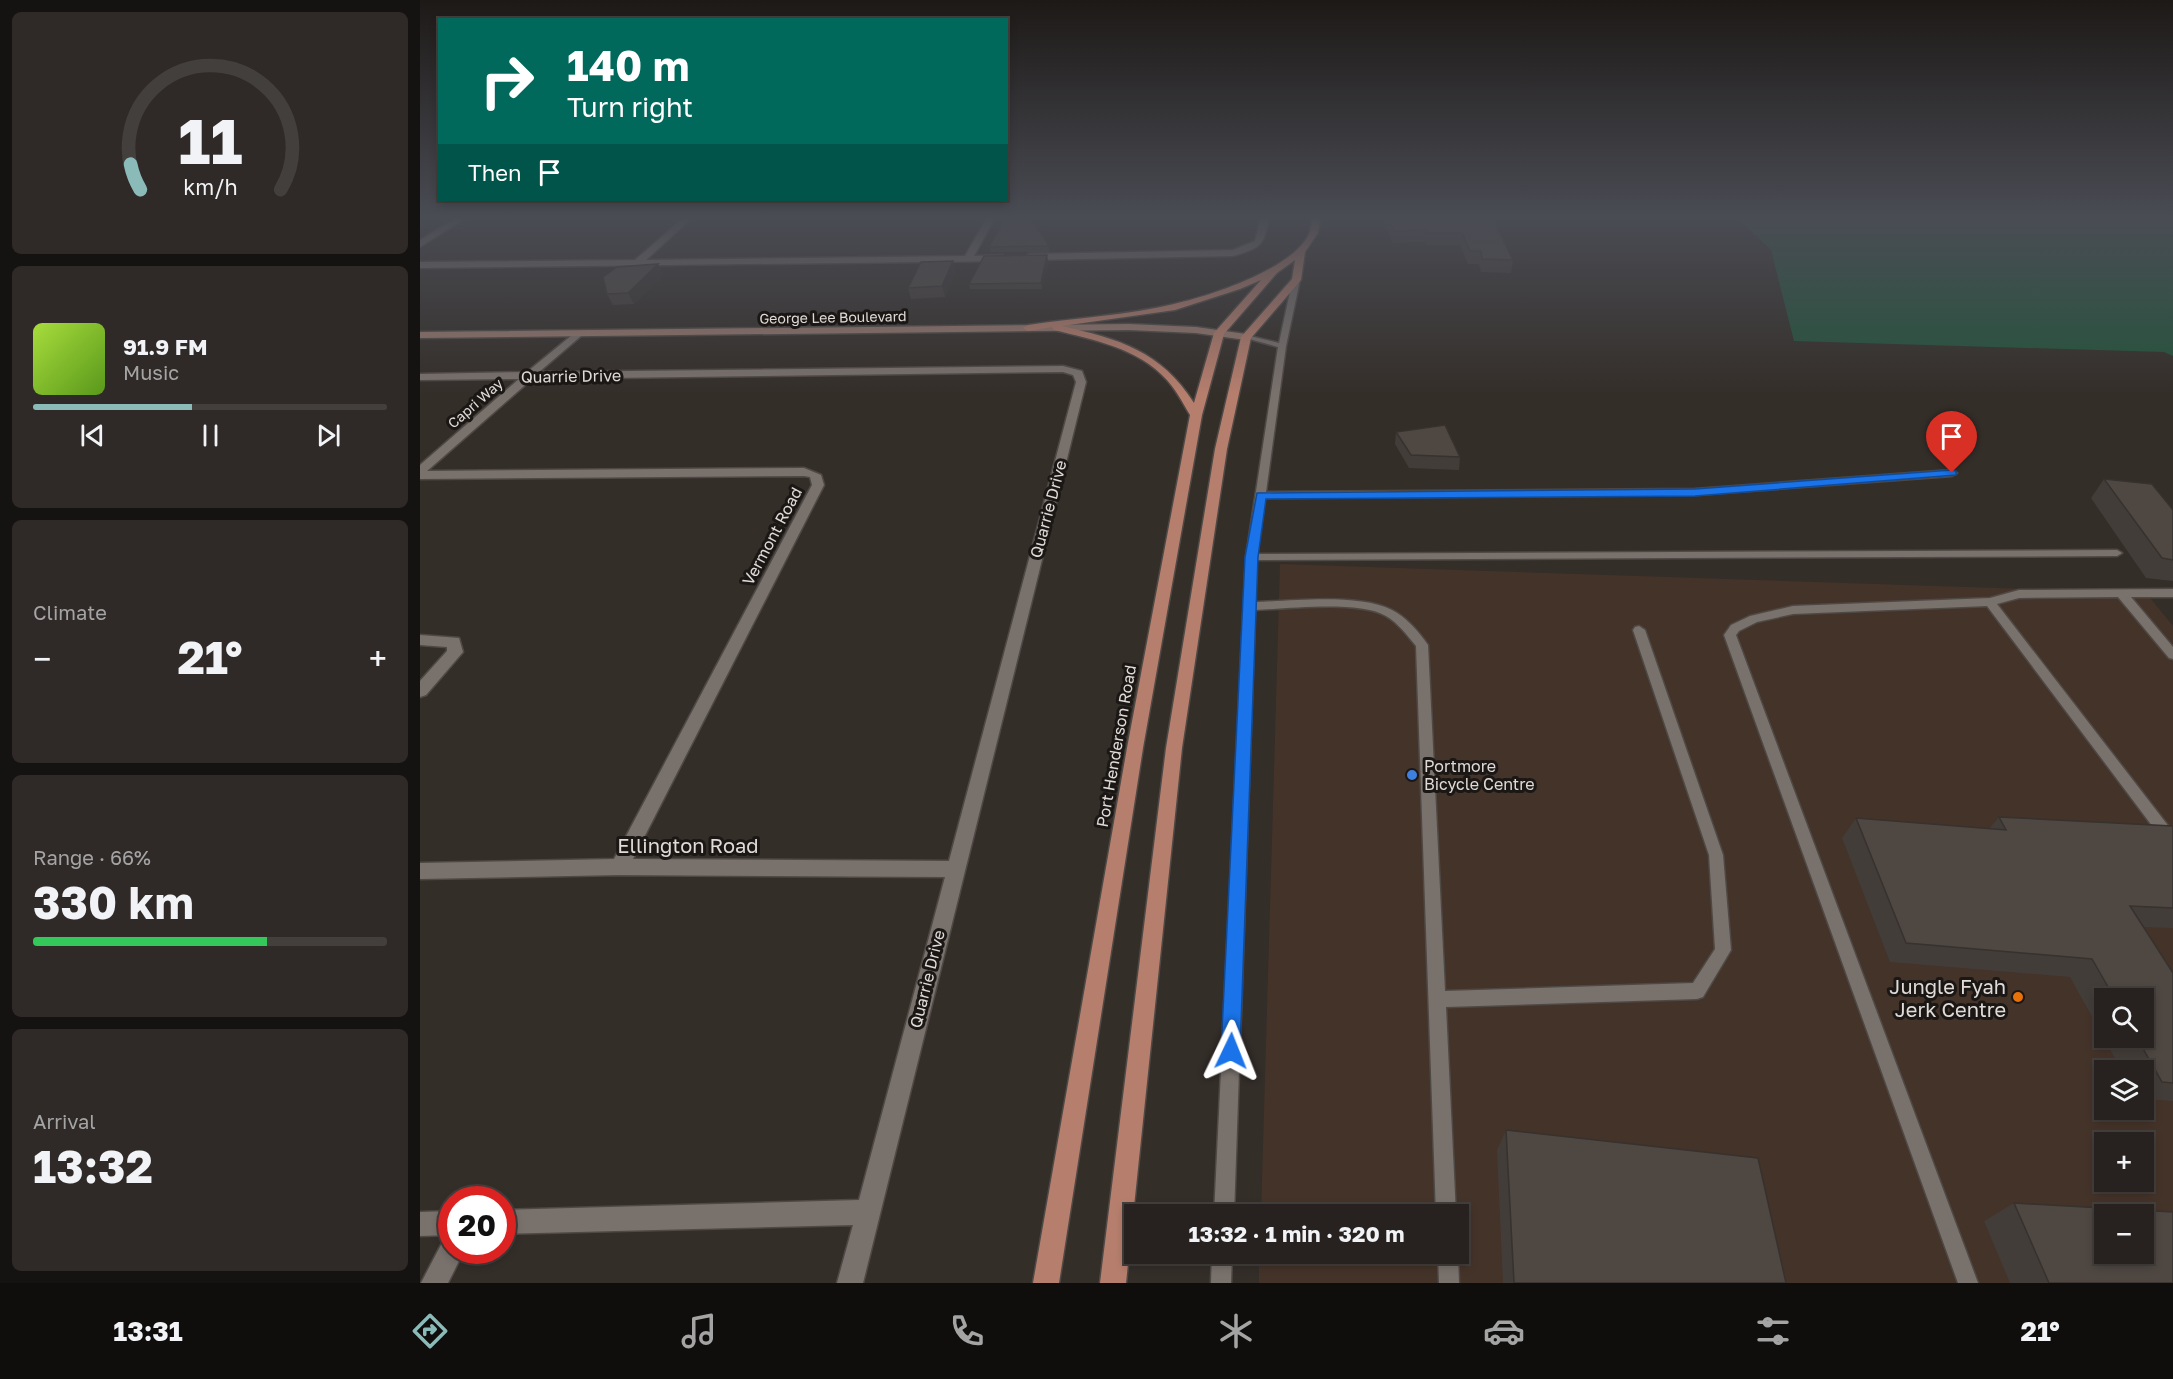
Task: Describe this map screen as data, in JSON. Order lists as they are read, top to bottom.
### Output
{
  "streets": {
    "main road": ["George Lee Boulevard", "Port Henderson Road"],
    "street": [
      "Quarrie Drive",
      "Capri Way",
      "Vermont Road",
      "Ellington Road"
    ]
  },
  "crossings": [
    ["George Lee Boulevard", "Capri Way"],
    ["George Lee Boulevard", "Port Henderson Road"],
    ["Quarrie Drive", "Capri Way"],
    ["Quarrie Drive", "Ellington Road"],
    ["Capri Way", "Vermont Road"],
    ["Vermont Road", "Ellington Road"]
  ],
  "places": ["Portmore Bicycle Centre", "Jungle Fyah Jerk Centre"],
  "page": {
    "turn": ["140 m", "Turn right"],
    "then": "Then",
    "song": ["91.9 FM", "Music"],
    "tile": [
      "Climate",
      ["Range · 66%", "330 km"],
      ["Arrival", "13:32"]
    ],
    "heat": ["−", "21°", "+"],
    "map_buttons": ["+", "−"],
    "limit": "20",
    "trip": "13:32 · 1 min · 320 m",
    "tabs": ["13:31", "21°"],
    "gauge": ["11", "km/h"]
  }
}
